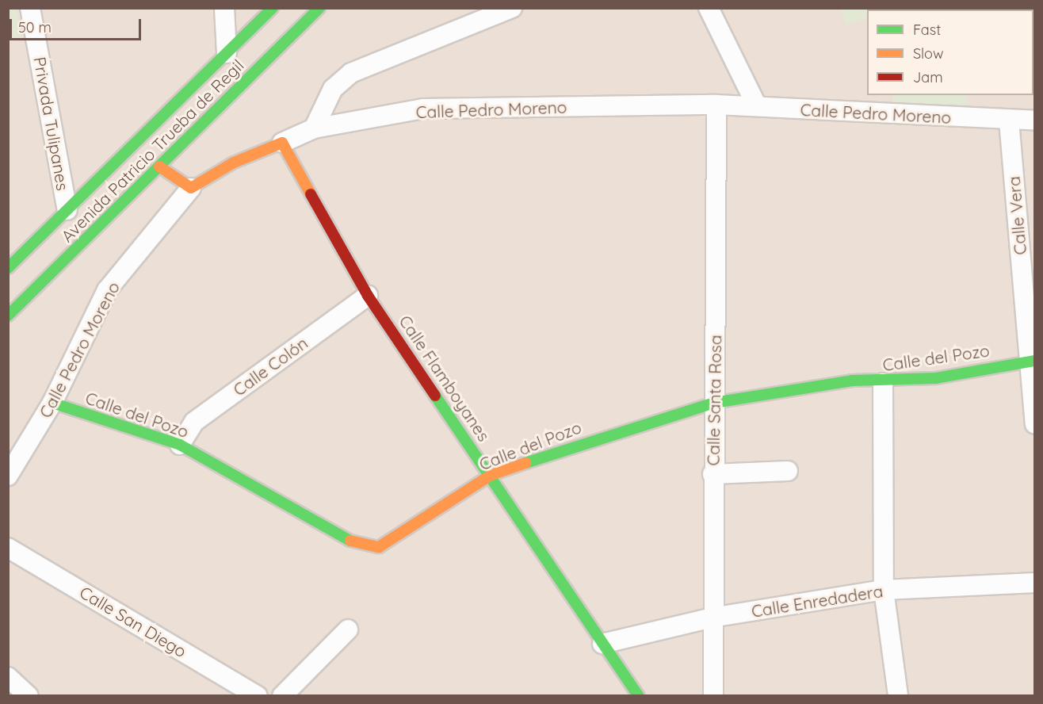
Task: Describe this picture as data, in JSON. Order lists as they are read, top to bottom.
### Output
{
  "streets": {
    "street": [
      "Calle Pedro Moreno",
      "Privada Tulipanes",
      "Avenida Patricio Trueba de Regil",
      "Calle Vera",
      "Calle del Pozo",
      "Calle Colón",
      "Calle Flamboyanes",
      "Calle Santa Rosa",
      "Calle Enredadera",
      "Calle San Diego"
    ]
  },
  "crossings": [
    ["Calle Pedro Moreno", "Calle Vera"],
    ["Calle Pedro Moreno", "Calle del Pozo"],
    ["Calle Pedro Moreno", "Calle Flamboyanes"],
    ["Calle Pedro Moreno", "Calle Santa Rosa"],
    ["Privada Tulipanes", "Avenida Patricio Trueba de Regil"],
    ["Calle Vera", "Calle del Pozo"],
    ["Calle del Pozo", "Calle Colón"],
    ["Calle del Pozo", "Calle Flamboyanes"],
    ["Calle del Pozo", "Calle Santa Rosa"],
    ["Calle Colón", "Calle Flamboyanes"],
    ["Calle Flamboyanes", "Calle Enredadera"],
    ["Calle Santa Rosa", "Calle Enredadera"]
  ],
  "legend": ["Fast", "Slow", "Jam"],
  "scale_bar": "50 m"
}
